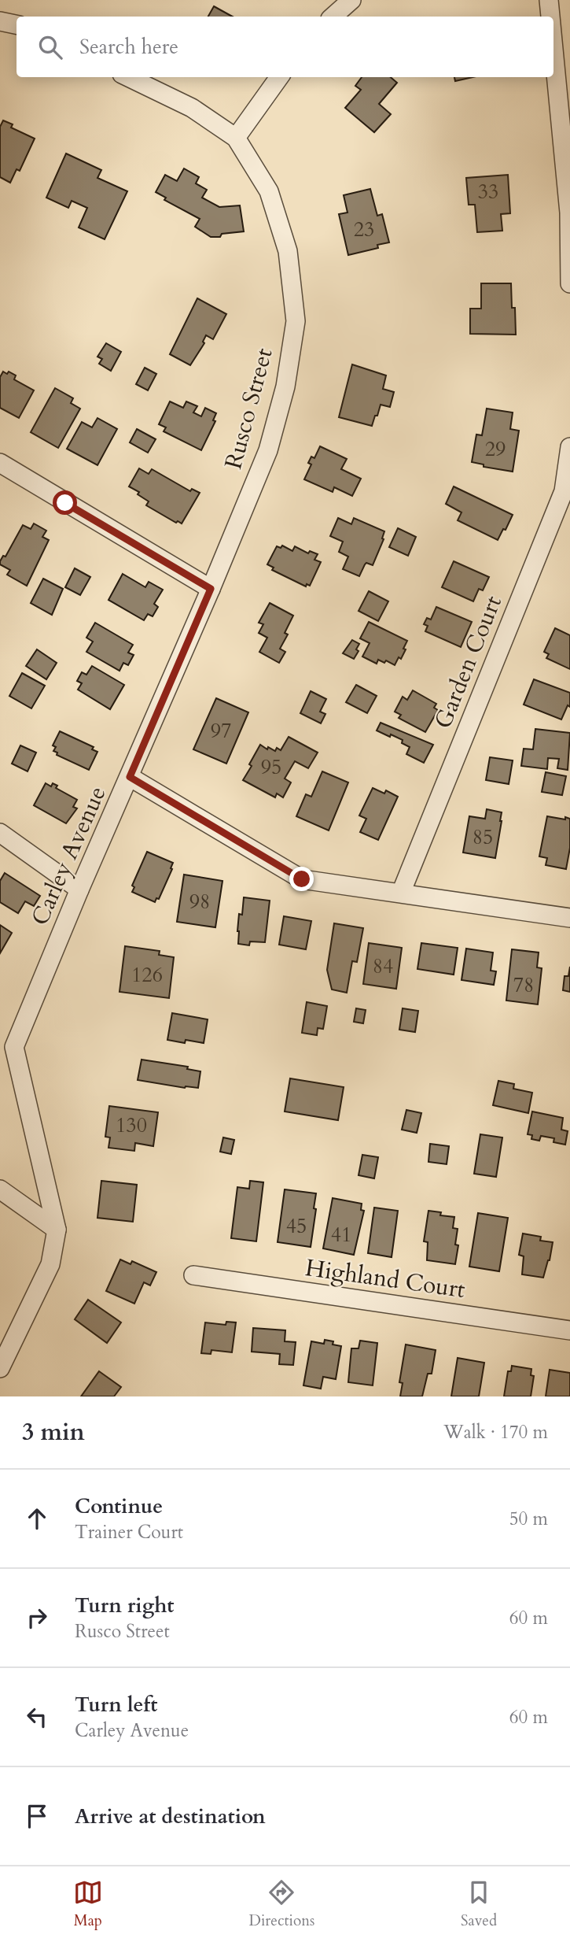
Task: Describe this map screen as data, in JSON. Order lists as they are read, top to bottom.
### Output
{
  "streets": {
    "street": [
      "Rusco Street",
      "Garden Court",
      "Carley Avenue",
      "Highland Court"
    ]
  },
  "crossings": [
    ["Rusco Street", "Carley Avenue"],
    ["Garden Court", "Carley Avenue"]
  ],
  "house_numbers": [
    "33",
    "23",
    "29",
    "97",
    "95",
    "85",
    "98",
    "84",
    "126",
    "78",
    "130",
    "45",
    "41"
  ],
  "page": {
    "search": "Search here",
    "heading": ["3 min", "Walk · 170 m"],
    "list": [
      ["Continue", "Trainer Court", "50 m"],
      ["Turn right", "Rusco Street", "60 m"],
      ["Turn left", "Carley Avenue", "60 m"],
      "Arrive at destination"
    ],
    "nav": ["Map", "Directions", "Saved"]
  }
}
